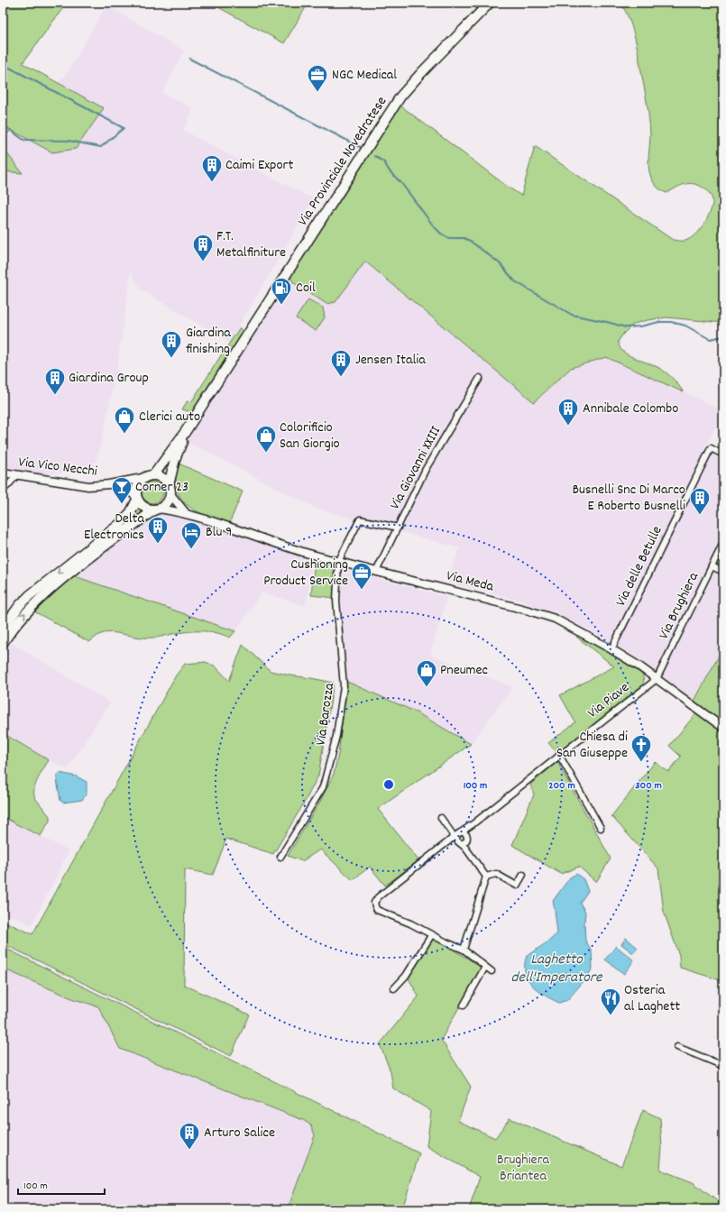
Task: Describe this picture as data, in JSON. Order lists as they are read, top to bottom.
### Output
{
  "streets": {
    "main road": ["Via Provinciale Novedratese"],
    "street": [
      "Via Vico Necchi",
      "Via Giovanni XXIII",
      "Via delle Betulle",
      "Via Meda",
      "Via Brughiera",
      "Via Piave",
      "Via Barozza"
    ]
  },
  "crossings": [
    ["Via Provinciale Novedratese", "Via Vico Necchi"],
    ["Via Provinciale Novedratese", "Via Meda"],
    ["Via Vico Necchi", "Via Meda"],
    ["Via Giovanni XXIII", "Via Meda"],
    ["Via delle Betulle", "Via Meda"],
    ["Via Meda", "Via Brughiera"],
    ["Via Meda", "Via Piave"],
    ["Via Meda", "Via Barozza"],
    ["Via Brughiera", "Via Piave"]
  ],
  "water": ["Laghetto dell'Imperatore"],
  "parks": ["Brughiera Briantea"],
  "places": {
    "office": ["NGC Medical", "Cushioning Product Service"],
    "building": [
      "Caimi Export",
      "F.T. Metalfiniture",
      "Giardina finishing",
      "Jensen Italia",
      "Giardina Group",
      "Annibale Colombo",
      "Busnelli Snc Di Marco E Roberto Busnelli",
      "Delta Electronics",
      "Arturo Salice"
    ],
    "fuel station": ["Coil"],
    "shop": ["Clerici auto", "Colorificio San Giorgio", "Pneumec"],
    "bar": ["Corner 23"],
    "hotel": ["Blu 9"],
    "church": ["Chiesa di San Giuseppe"],
    "restaurant": ["Osteria al Laghett"]
  },
  "scale_bar": "100 m",
  "rings": ["100 m", "200 m", "300 m"]
}
